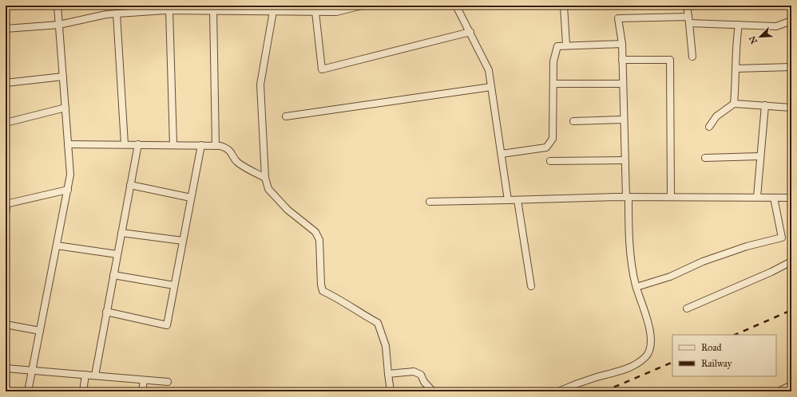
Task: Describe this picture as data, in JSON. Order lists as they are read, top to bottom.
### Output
{
  "legend": ["Road", "Railway"],
  "north": "bottom left"
}
